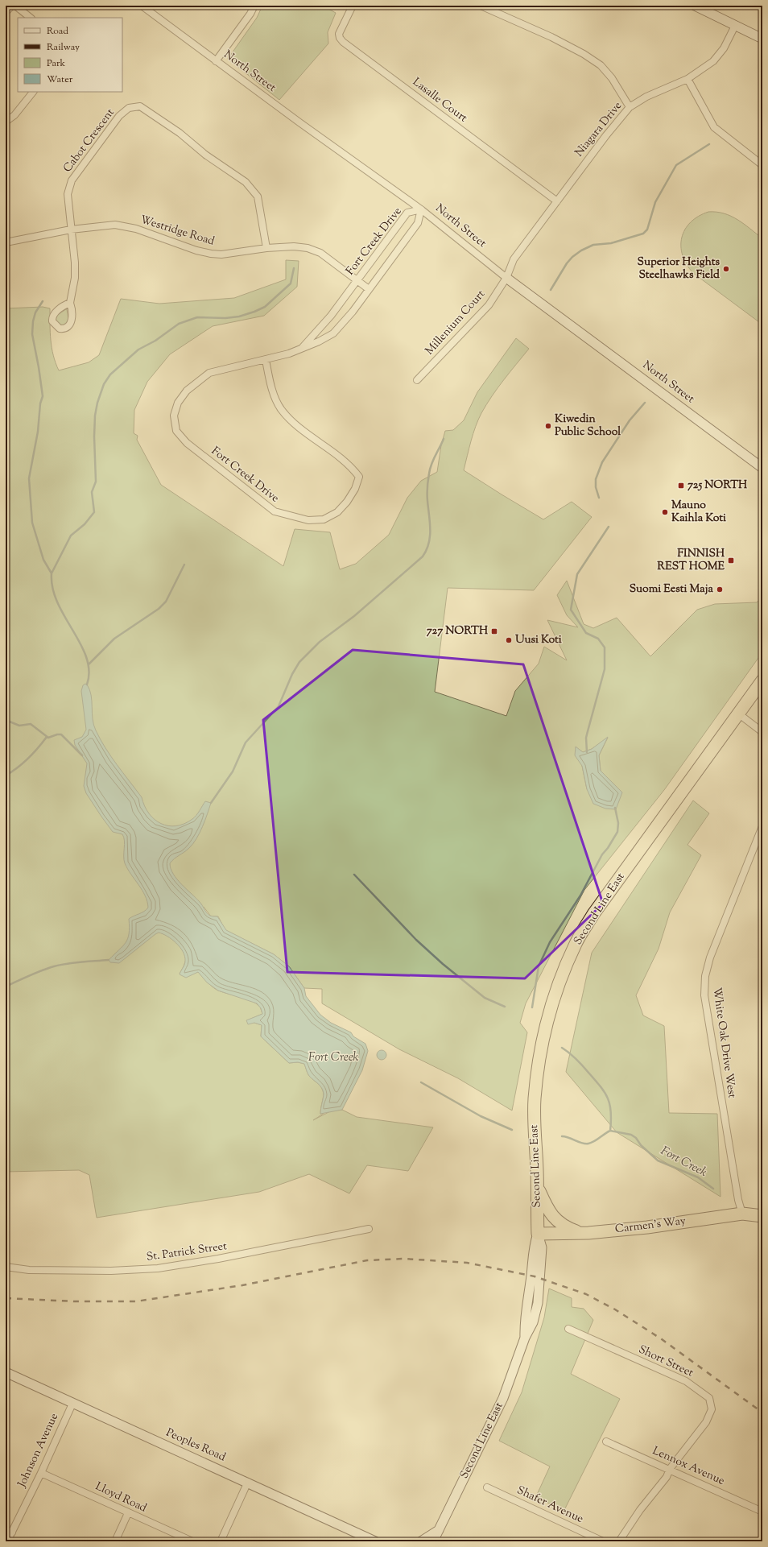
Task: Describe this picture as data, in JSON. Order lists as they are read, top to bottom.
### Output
{
  "streets": {
    "highway": ["Second Line East", "Carmen's Way"],
    "main road": ["North Street", "Peoples Road"],
    "street": [
      "Lasalle Court",
      "Niagara Drive",
      "Cabot Crescent",
      "Westridge Road",
      "Fort Creek Drive",
      "Millenium Court",
      "White Oak Drive West",
      "St. Patrick Street",
      "Short Street",
      "Johnson Avenue",
      "Lennox Avenue",
      "Lloyd Road",
      "Shafer Avenue"
    ]
  },
  "crossings": [
    ["North Street", "Niagara Drive"],
    ["North Street", "Fort Creek Drive"],
    ["North Street", "Millenium Court"],
    ["Lasalle Court", "Niagara Drive"],
    ["Niagara Drive", "Millenium Court"],
    ["Cabot Crescent", "Westridge Road"],
    ["Westridge Road", "Fort Creek Drive"],
    ["Second Line East", "Carmen's Way"],
    ["White Oak Drive West", "Carmen's Way"],
    ["Short Street", "Lennox Avenue"],
    ["Peoples Road", "Johnson Avenue"],
    ["Johnson Avenue", "Lloyd Road"]
  ],
  "water": ["Fort Creek"],
  "places": {
    "other": [
      "Superior Heights Steelhawks Field",
      "Kiwedin Public School",
      "Mauno Kaihla Koti",
      "Suomi Eesti Maja",
      "Uusi Koti"
    ],
    "transit": ["725 NORTH", "FINNISH REST HOME", "727 NORTH"]
  },
  "legend": [
    "Road",
    "Railway",
    "Park",
    "Water"
  ]
}
